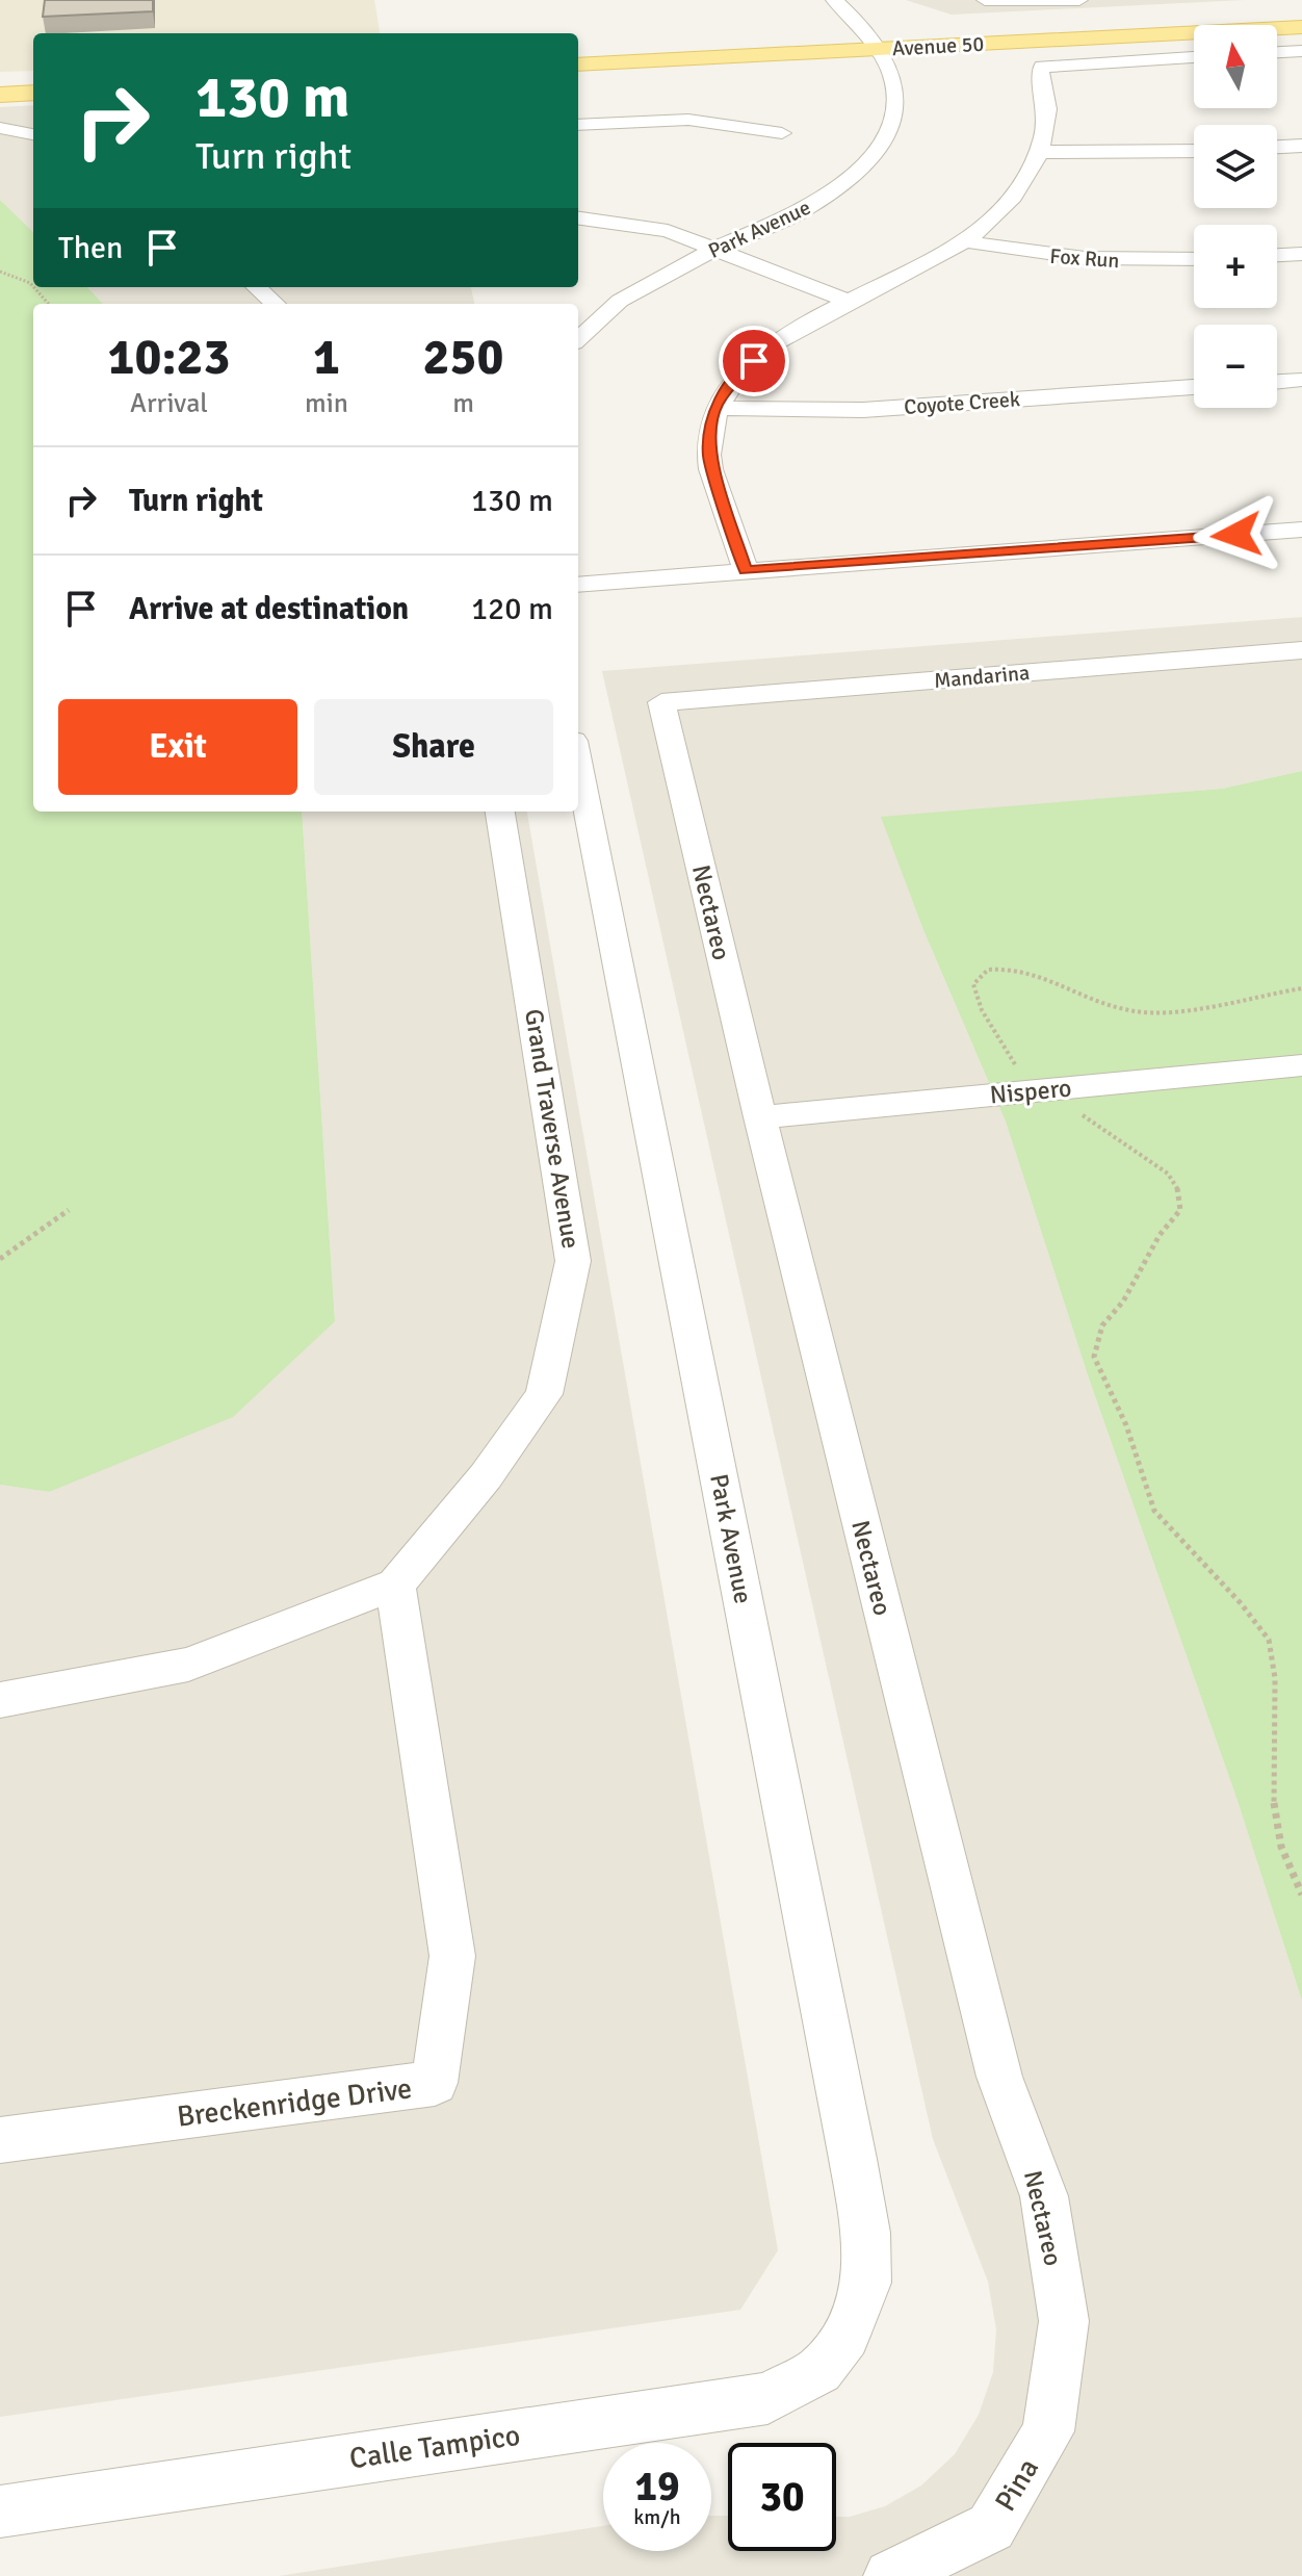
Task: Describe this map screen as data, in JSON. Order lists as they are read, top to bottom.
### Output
{
  "streets": {
    "main road": ["Avenue 50"],
    "street": [
      "Park Avenue",
      "Fox Run",
      "Coyote Creek",
      "Mandarina",
      "Nectareo",
      "Nispero",
      "Grand Traverse Avenue",
      "Breckenridge Drive",
      "Calle Tampico",
      "Pina"
    ]
  },
  "crossings": [
    ["Avenue 50", "Park Avenue"],
    ["Park Avenue", "Calle Tampico"],
    ["Mandarina", "Nectareo"],
    ["Nectareo", "Nispero"],
    ["Nectareo", "Pina"],
    ["Grand Traverse Avenue", "Breckenridge Drive"]
  ],
  "north": "top",
  "page": {
    "map_buttons": ["+", "−"],
    "turn": ["130 m", "Turn right"],
    "then": "Then",
    "eta": [
      "10:23",
      "Arrival",
      "1",
      "min",
      "250",
      "m"
    ],
    "list": [
      {
        "name": "Turn right",
        "value": "130 m"
      },
      {
        "name": "Arrive at destination",
        "value": "120 m"
      }
    ],
    "buttons": ["Exit", "Share"],
    "speed": "19 km/h",
    "limit": "30"
  }
}
